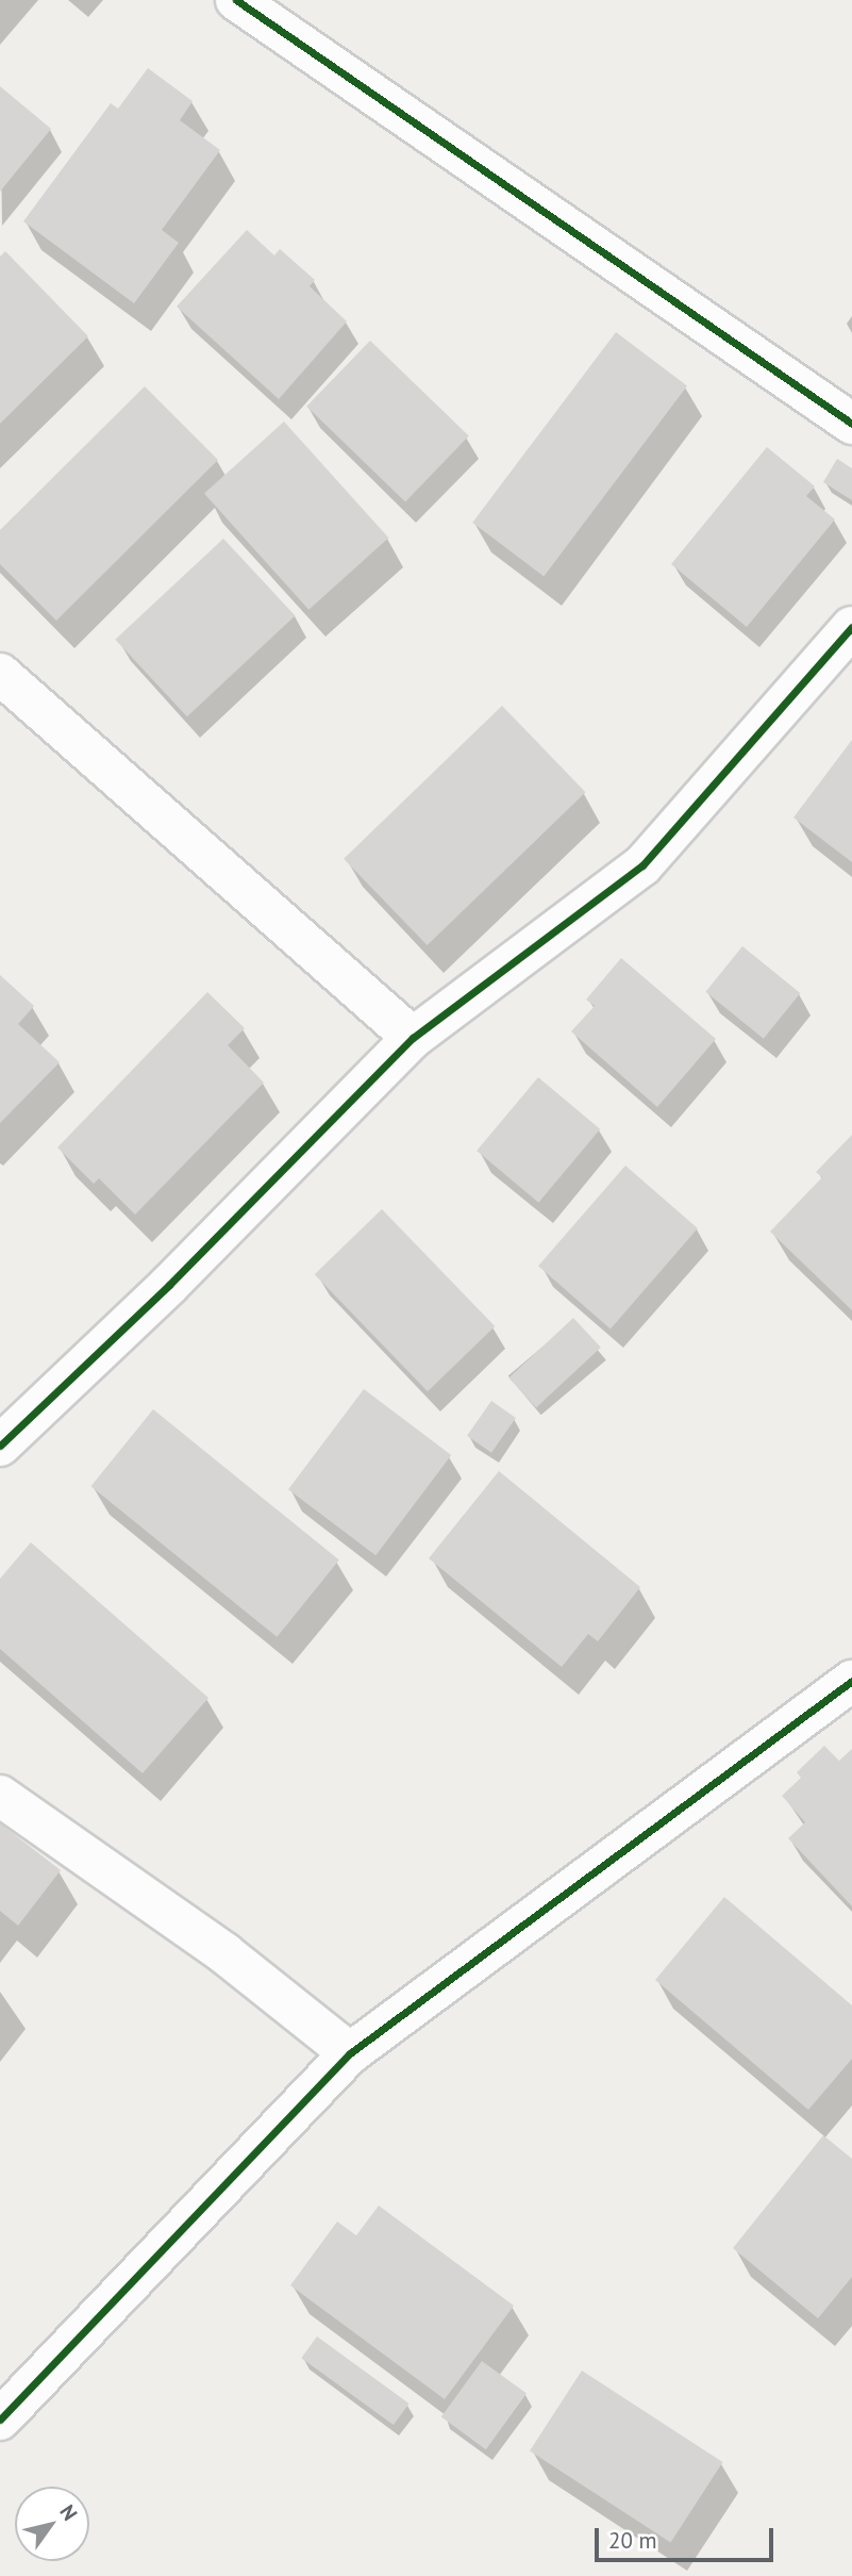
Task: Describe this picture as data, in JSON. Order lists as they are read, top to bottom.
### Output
{
  "scale_bar": "20 m",
  "north": "top right"
}
